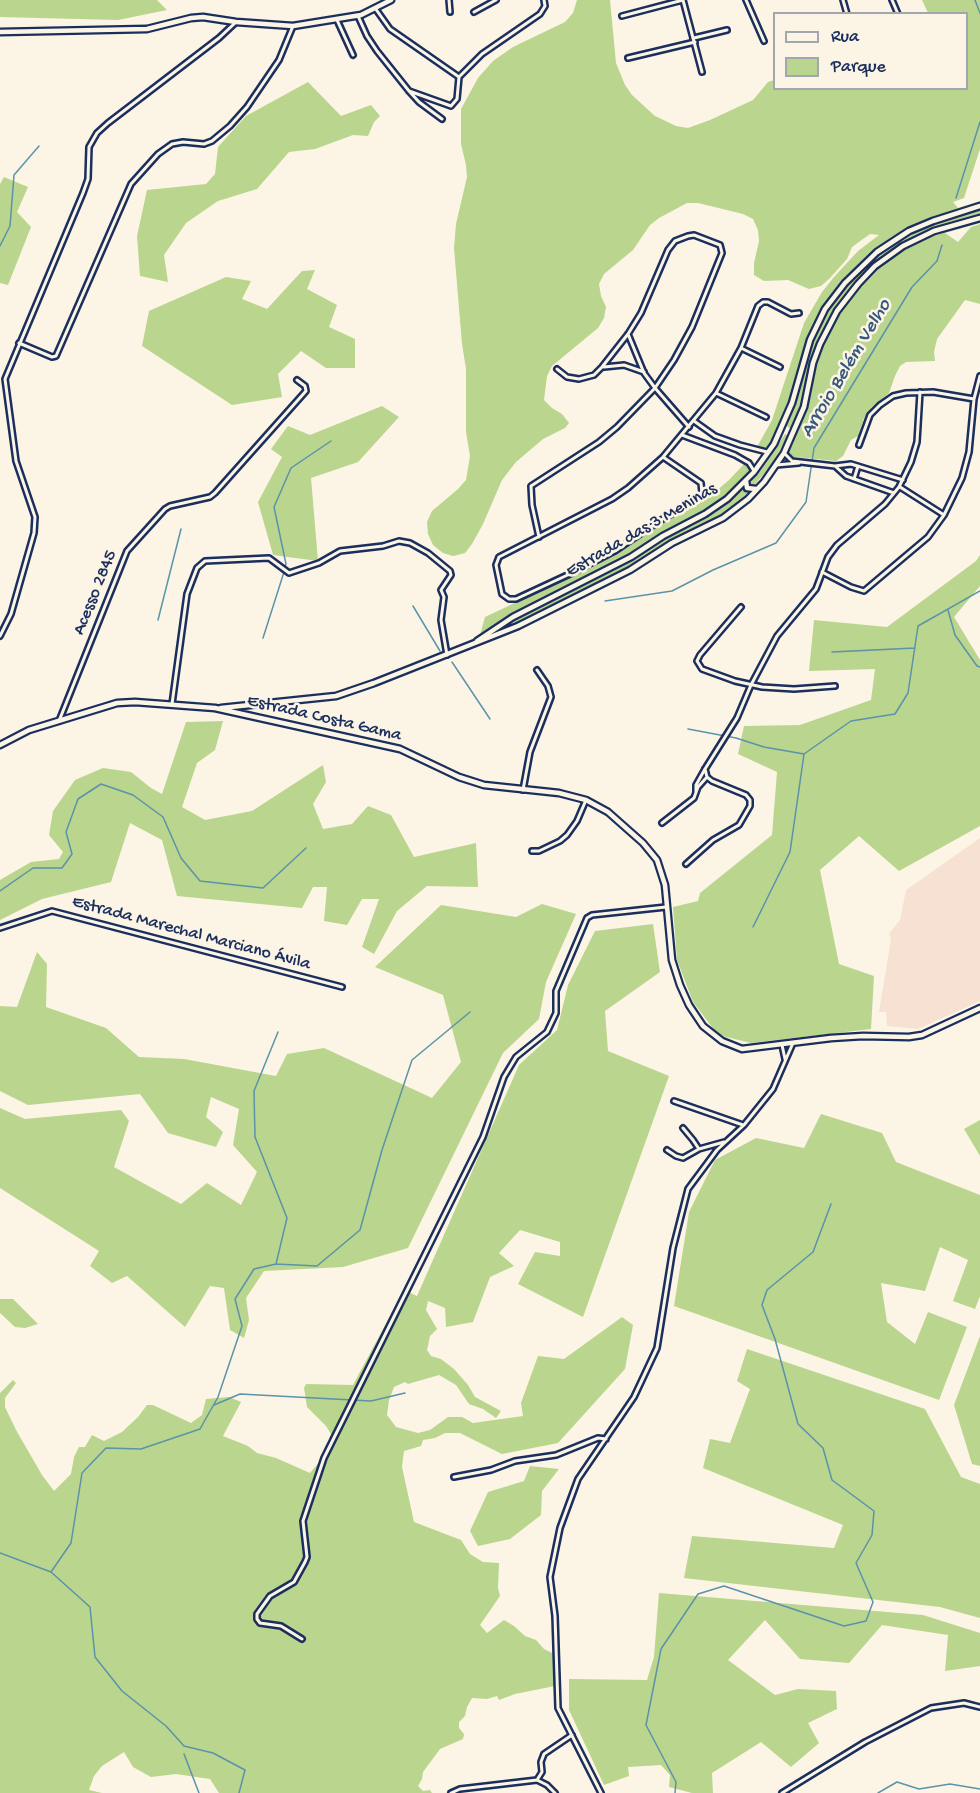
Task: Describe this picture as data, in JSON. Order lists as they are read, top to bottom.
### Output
{
  "streets": {
    "main road": ["Estrada das 3 Meninas", "Estrada Costa Gama"],
    "street": ["Acesso 2845", "Estrada Marechal Marciano Ávila"]
  },
  "crossings": [
    ["Estrada das 3 Meninas", "Estrada Costa Gama"],
    ["Acesso 2845", "Estrada Costa Gama"]
  ],
  "water": ["Arroio Belém Velho"],
  "legend": ["Rua", "Parque"]
}
